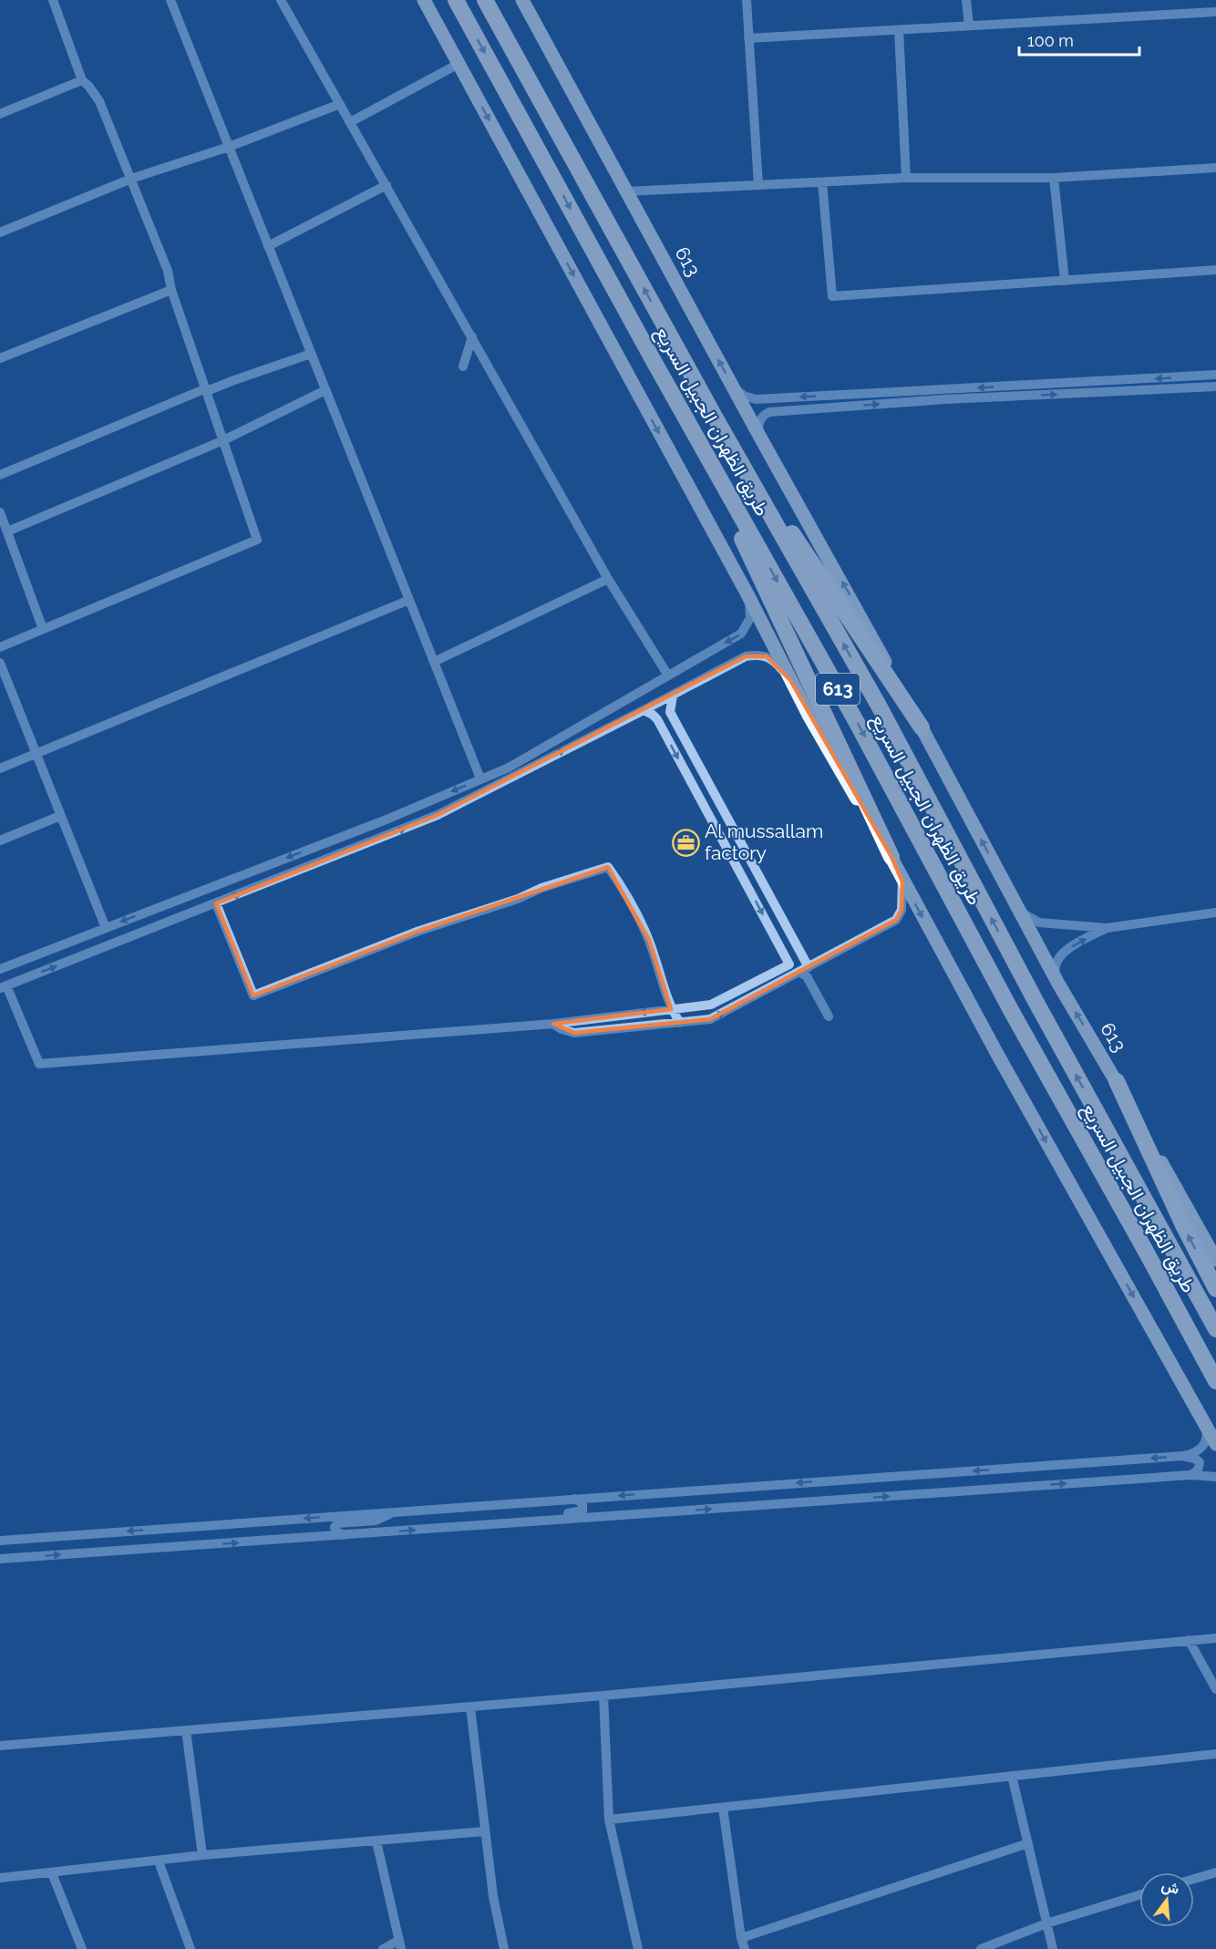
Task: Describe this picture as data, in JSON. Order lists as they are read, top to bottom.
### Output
{
  "streets": {
    "highway": ["613", "طريق الظهران الجبيل السريع"]
  },
  "places": {
    "office": ["Al mussallam factory"]
  },
  "scale_bar": "100 m",
  "north": "top"
}
